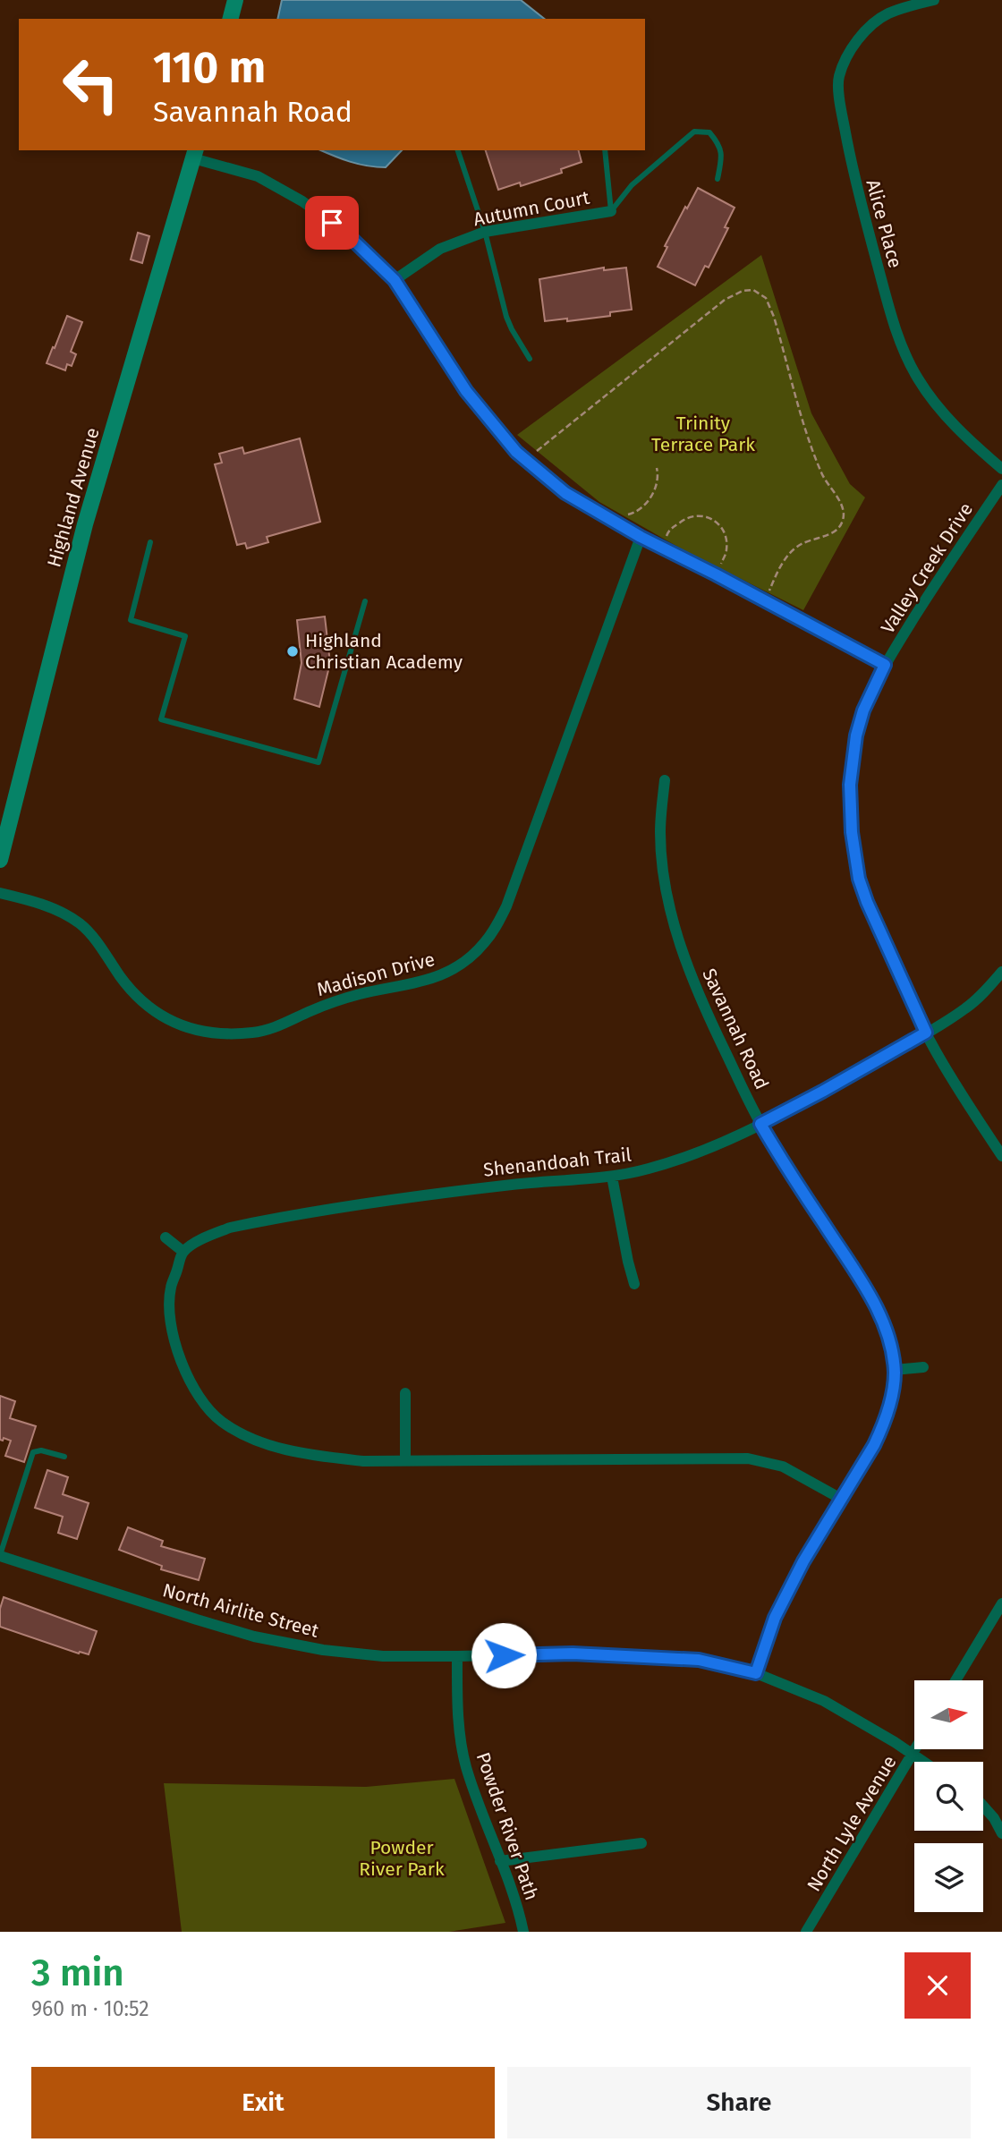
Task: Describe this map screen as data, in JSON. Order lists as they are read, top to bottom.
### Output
{
  "streets": {
    "main road": ["Highland Avenue"],
    "street": [
      "Autumn Court",
      "Alice Place",
      "Valley Creek Drive",
      "Madison Drive",
      "Savannah Road",
      "Shenandoah Trail",
      "North Airlite Street",
      "North Lyle Avenue",
      "Powder River Path"
    ]
  },
  "crossings": [
    ["Valley Creek Drive", "Shenandoah Trail"],
    ["Savannah Road", "Shenandoah Trail"],
    ["Savannah Road", "North Airlite Street"],
    ["North Airlite Street", "North Lyle Avenue"],
    ["North Airlite Street", "Powder River Path"]
  ],
  "parks": ["Trinity Terrace Park", "Powder River Park"],
  "places": ["Highland Christian Academy"],
  "north": "right",
  "page": {
    "turn": ["110 m", "Savannah Road"],
    "heading": ["3 min", "960 m · 10:52"],
    "buttons": ["Exit", "Share"]
  }
}
